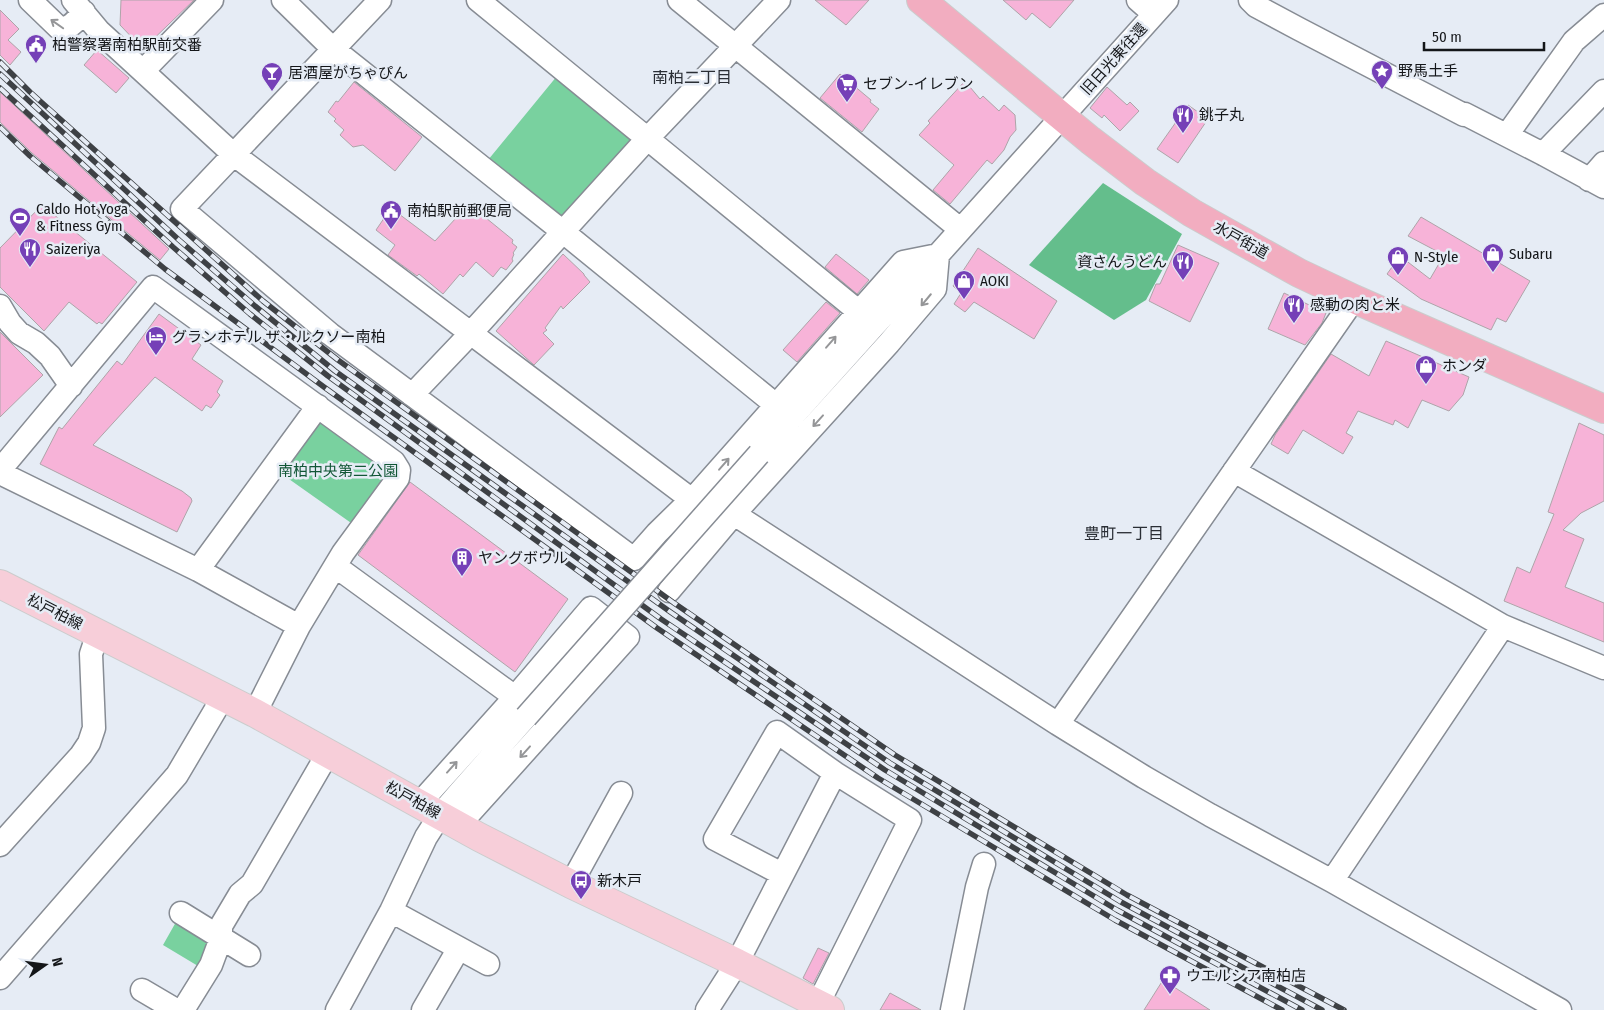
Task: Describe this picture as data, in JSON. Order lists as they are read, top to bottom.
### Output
{
  "streets": {
    "highway": ["水戸街道"],
    "main road": ["松戸柏線"],
    "street": ["旧日光東往還"]
  },
  "crossings": [
    ["旧日光東往還", "水戸街道"],
    ["旧日光東往還", "松戸柏線"]
  ],
  "districts": ["南柏二丁目", "豊町一丁目"],
  "parks": ["南柏中央第二公園"],
  "places": {
    "public building": ["柏警察署南柏駅前交番", "南柏駅前郵便局"],
    "place": ["野馬土手"],
    "bar": ["居酒屋がちゃぴん"],
    "supermarket": ["セブン-イレブン"],
    "restaurant": [
      "銚子丸",
      "Saizeriya",
      "資さんうどん",
      "感動の肉と米"
    ],
    "sports": ["Caldo Hot Yoga & Fitness Gym"],
    "shop": [
      "Subaru",
      "N-Style",
      "AOKI",
      "ホンダ"
    ],
    "hotel": ["グランホテル ザ・ルクソー南柏"],
    "building": ["ヤングボウル"],
    "bus stop": ["新木戸"],
    "pharmacy": ["ウエルシア南柏店"]
  },
  "scale_bar": "50 m",
  "north": "right"
}
